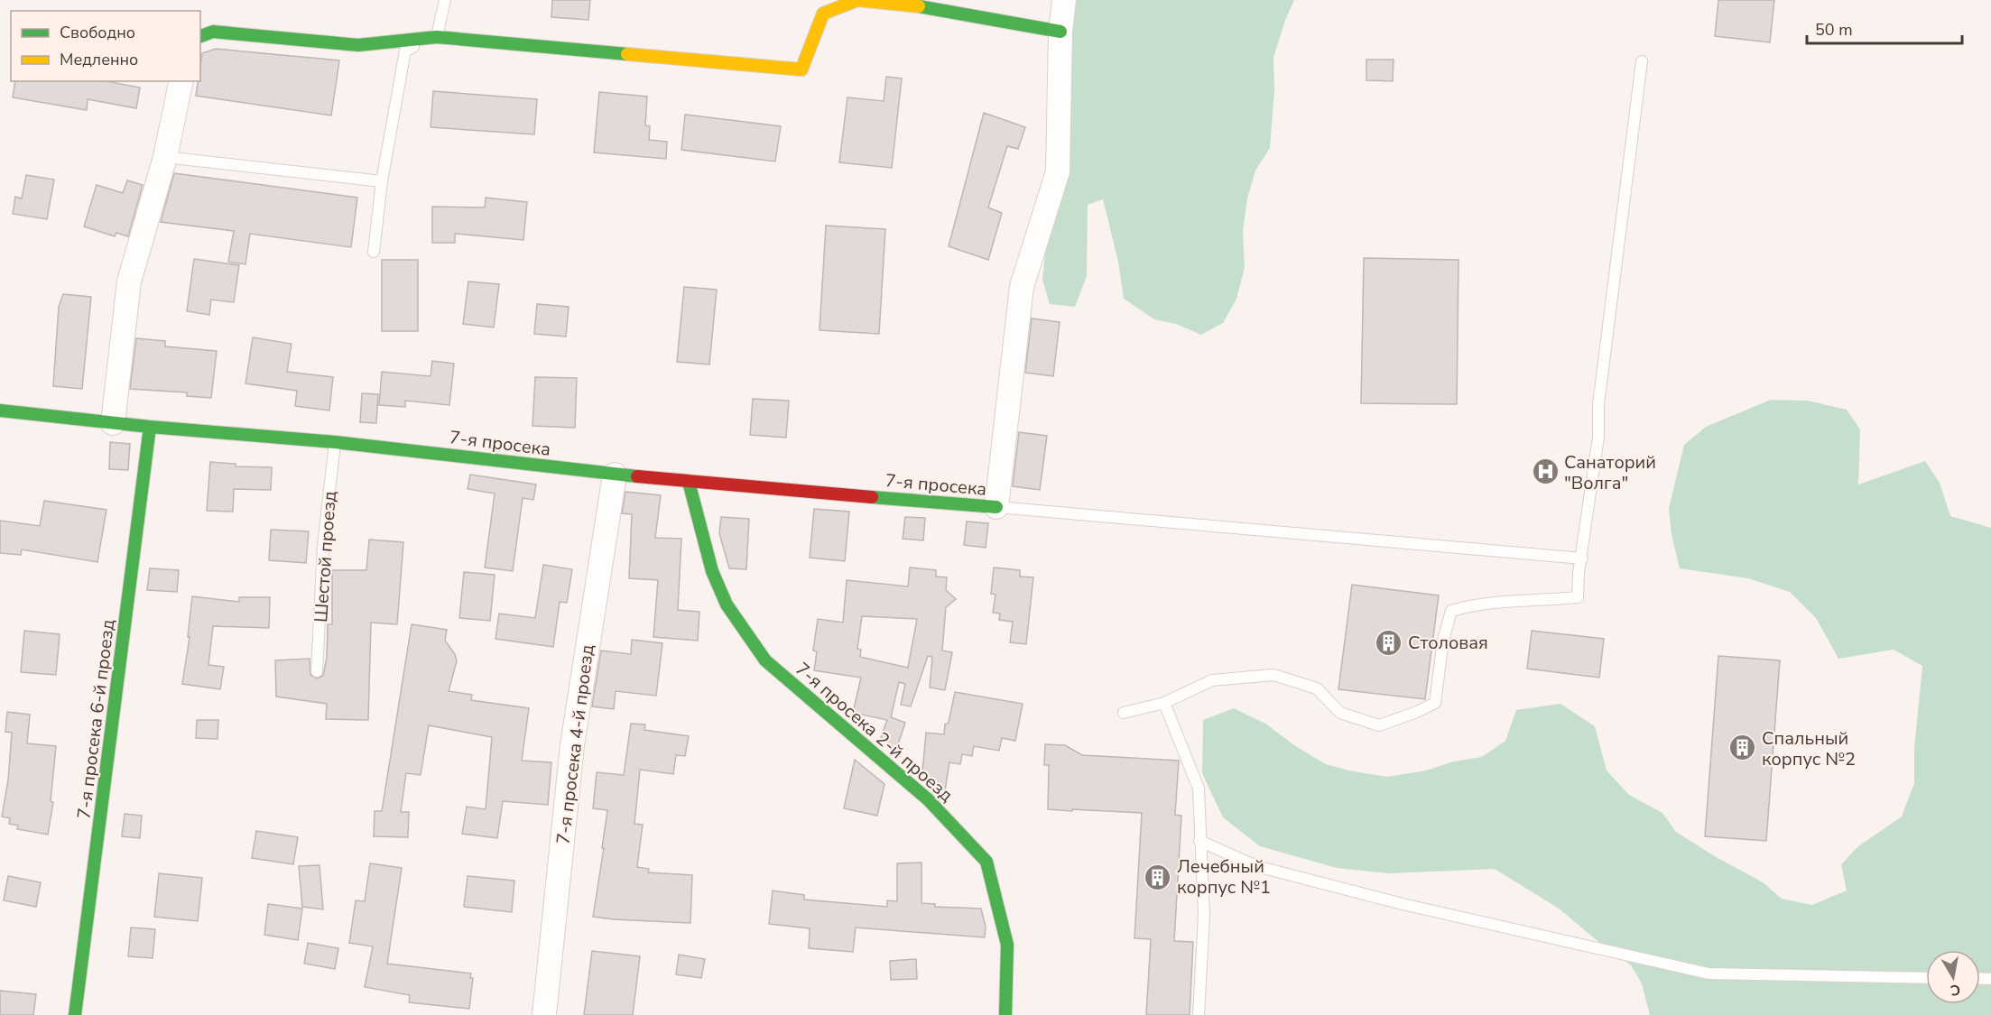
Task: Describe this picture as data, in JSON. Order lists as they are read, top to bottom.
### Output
{
  "streets": {
    "street": [
      "7-я просека",
      "7-я просека 6-й проезд",
      "7-я просека 2-й проезд",
      "7-я просека 4-й проезд"
    ],
    "lane": ["Шестой проезд"]
  },
  "crossings": [
    ["7-я просека", "Шестой проезд"],
    ["7-я просека", "7-я просека 6-й проезд"],
    ["7-я просека", "7-я просека 2-й проезд"],
    ["7-я просека", "7-я просека 4-й проезд"]
  ],
  "places": {
    "hospital": ["Санаторий \"Волга\""],
    "building": ["Столовая", "Спальный корпус №2", "Лечебный корпус №1"]
  },
  "legend": ["Свободно", "Медленно"],
  "scale_bar": "50 m",
  "north": "bottom"
}
